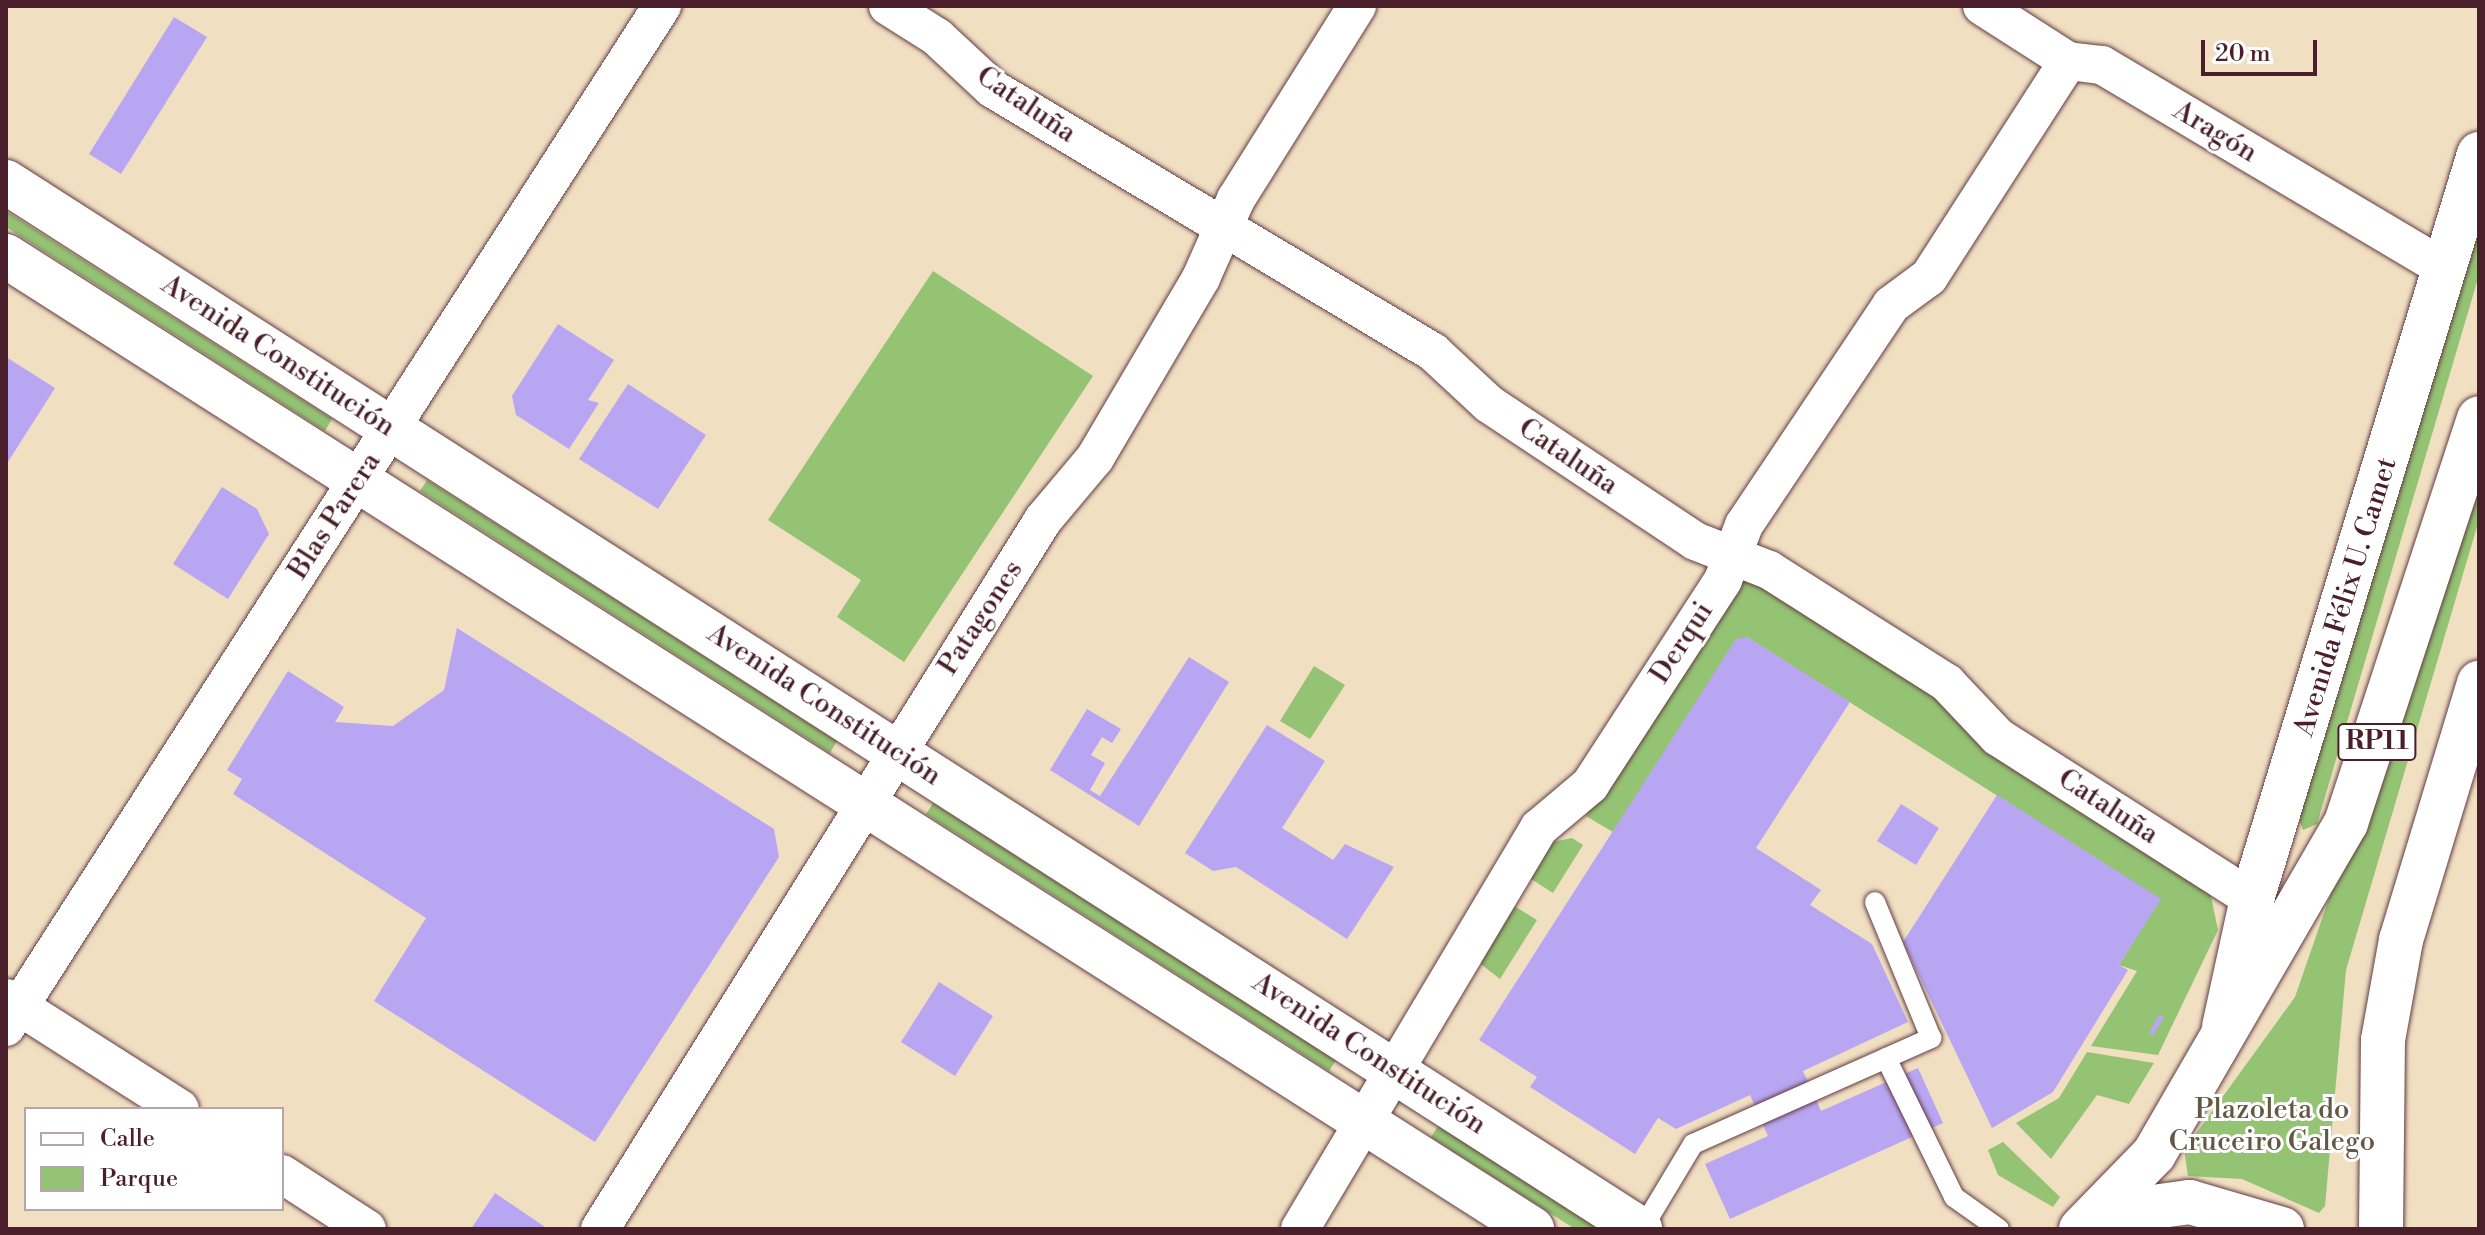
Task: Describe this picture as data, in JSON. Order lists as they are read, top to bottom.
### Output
{
  "streets": {
    "main road": ["Avenida Constitución", "Avenida Félix U. Camet", "RP11"],
    "street": [
      "Cataluña",
      "Aragón",
      "Blas Parera",
      "Patagones",
      "Derqui"
    ]
  },
  "crossings": [
    ["Cataluña", "Avenida Félix U. Camet"],
    ["Cataluña", "Patagones"],
    ["Cataluña", "Derqui"],
    ["Aragón", "Avenida Félix U. Camet"],
    ["Aragón", "Derqui"],
    ["Avenida Constitución", "Blas Parera"],
    ["Avenida Constitución", "Patagones"],
    ["Avenida Constitución", "Derqui"],
    ["Avenida Félix U. Camet", "RP11"]
  ],
  "parks": ["Plazoleta do Cruceiro Galego"],
  "legend": ["Calle", "Parque"],
  "scale_bar": "20 m"
}
